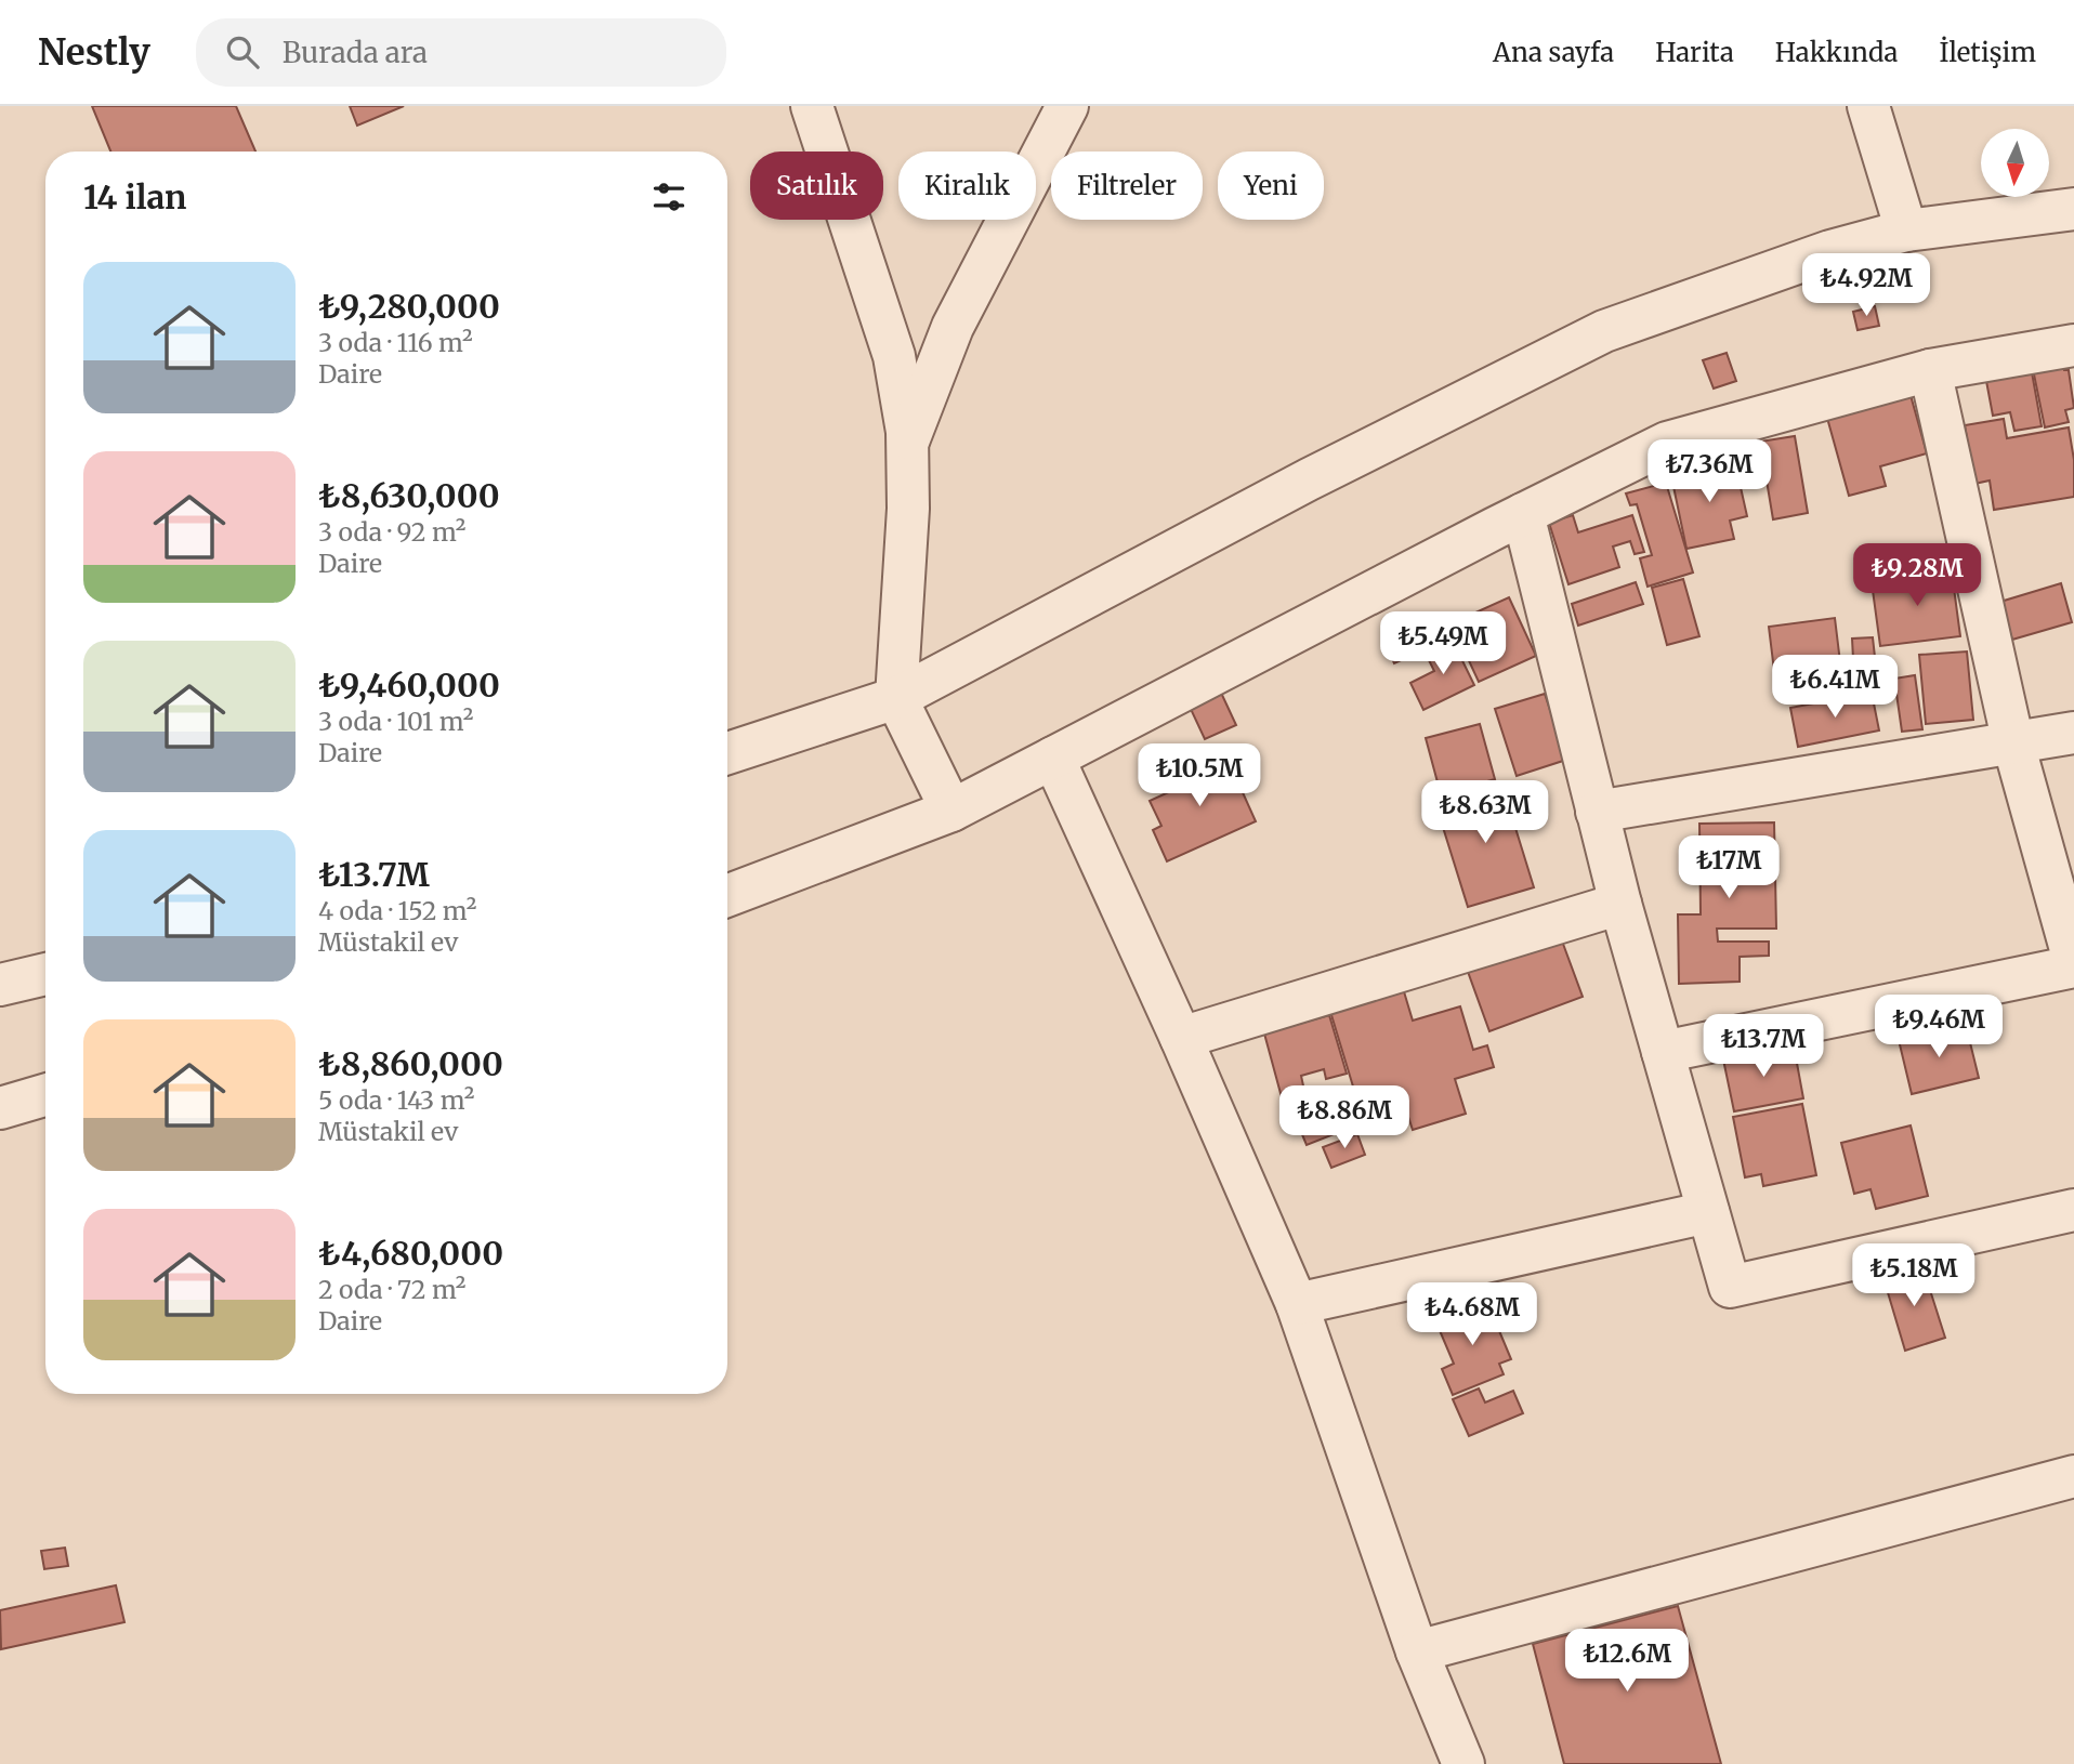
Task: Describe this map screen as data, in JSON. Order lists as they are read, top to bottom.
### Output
{
  "north": "bottom",
  "page": {
    "header": "Nestly",
    "search": "Burada ara",
    "nav": [
      "Ana sayfa",
      "Harita",
      "Hakkında",
      "İletişim"
    ],
    "chip": [
      "Satılık",
      "Kiralık",
      "Filtreler",
      "Yeni"
    ],
    "heading": "14 ilan",
    "list": [
      {
        "name": "₺9,280,000",
        "note": "3 oda · 116 m² · Daire"
      },
      {
        "name": "₺8,630,000",
        "note": "3 oda · 92 m² · Daire"
      },
      {
        "name": "₺9,460,000",
        "note": "3 oda · 101 m² · Daire"
      },
      {
        "name": "₺13.7M",
        "note": "4 oda · 152 m² · Müstakil ev"
      },
      {
        "name": "₺8,860,000",
        "note": "5 oda · 143 m² · Müstakil ev"
      },
      {
        "name": "₺4,680,000",
        "note": "2 oda · 72 m² · Daire"
      }
    ],
    "price": [
      "₺4.92M",
      "₺7.36M",
      "₺9.28M",
      "₺5.49M",
      "₺6.41M",
      "₺10.5M",
      "₺8.63M",
      "₺17M",
      "₺9.46M",
      "₺13.7M",
      "₺8.86M",
      "₺5.18M",
      "₺4.68M",
      "₺12.6M"
    ]
  }
}
